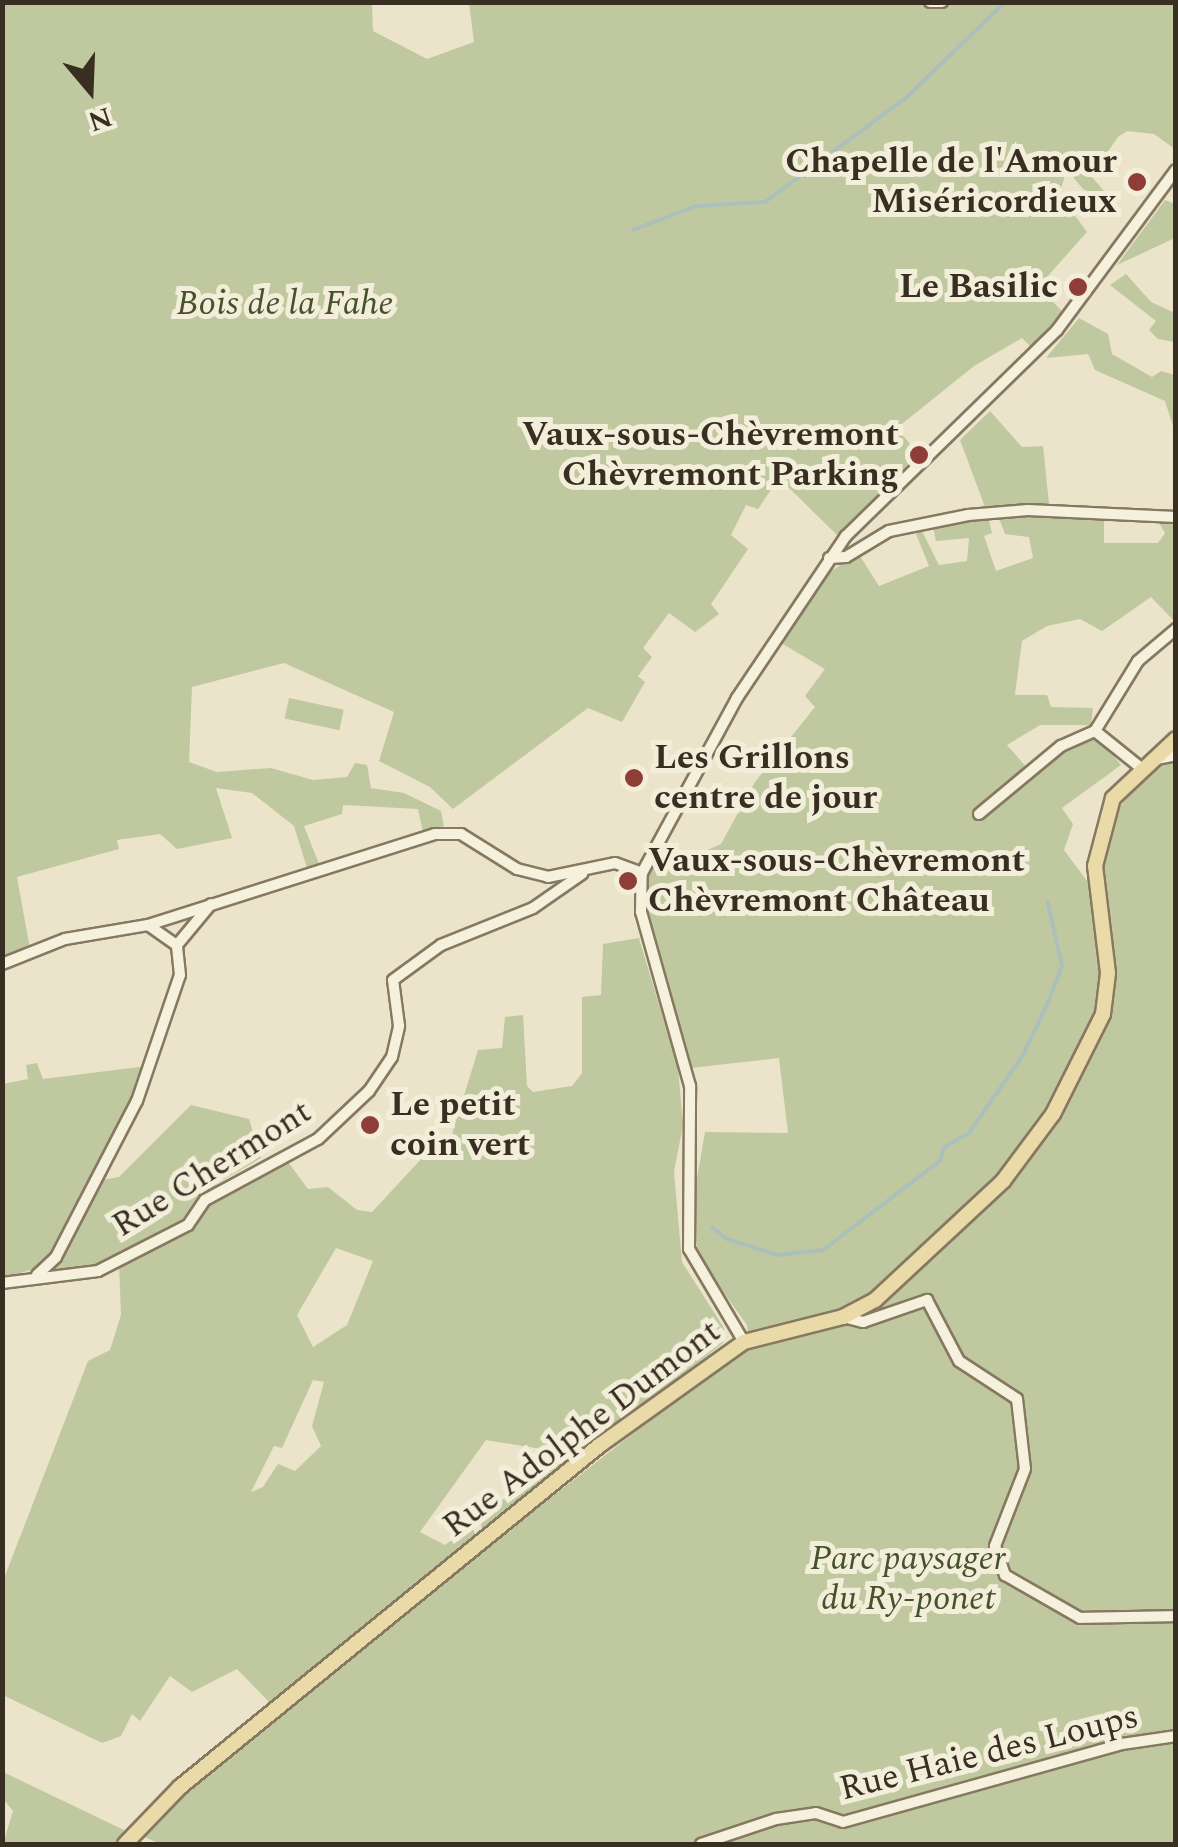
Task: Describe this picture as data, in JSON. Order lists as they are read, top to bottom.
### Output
{
  "streets": {
    "main road": ["Rue Adolphe Dumont"],
    "street": ["Rue Chermont", "Rue Haie des Loups"]
  },
  "parks": ["Bois de la Fahe", "Parc paysager du Ry-ponet"],
  "places": [
    "Chapelle de l'Amour Miséricordieux",
    "Le Basilic",
    "Vaux-sous-Chèvremont Chèvremont Parking",
    "Les Grillons centre de jour",
    "Vaux-sous-Chèvremont Chèvremont Château",
    "Le petit coin vert"
  ],
  "north": "bottom"
}
